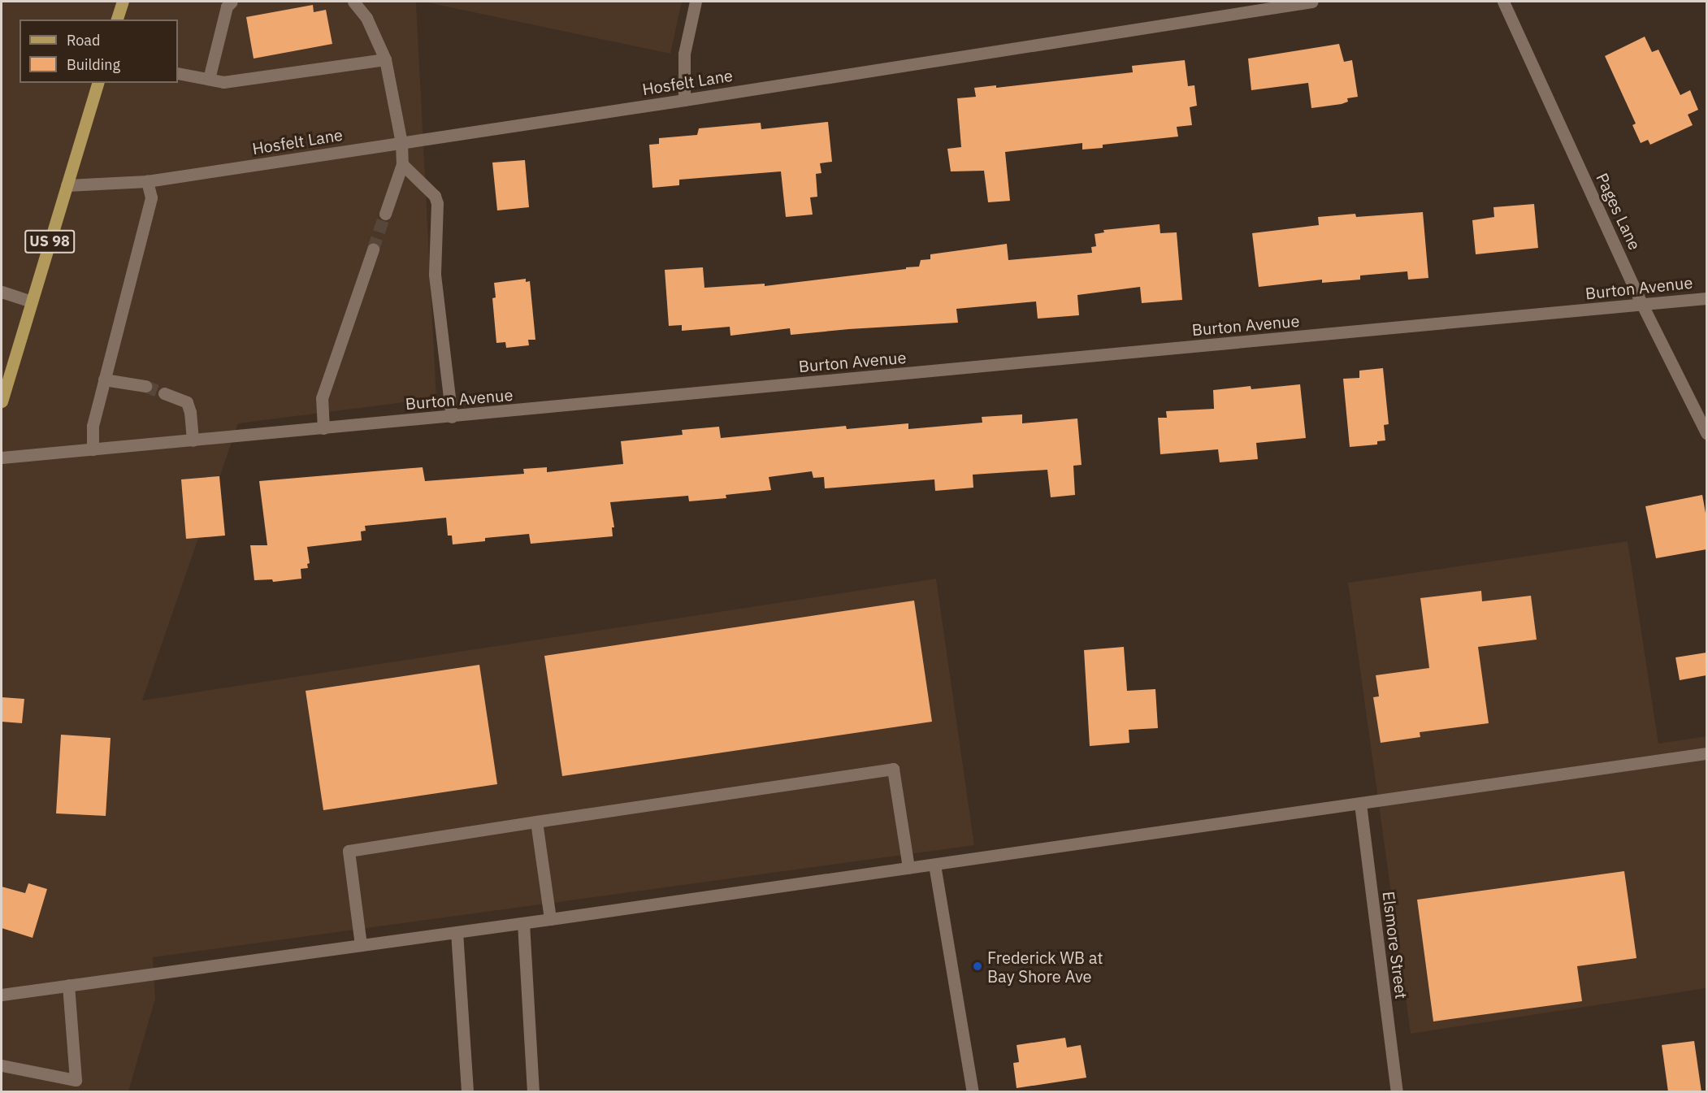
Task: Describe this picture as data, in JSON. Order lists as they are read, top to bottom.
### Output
{
  "streets": {
    "main road": ["US 98"],
    "street": [
      "Hosfelt Lane",
      "Pages Lane",
      "Burton Avenue",
      "Elsmore Street"
    ]
  },
  "crossings": [
    ["Hosfelt Lane", "US 98"],
    ["Pages Lane", "Burton Avenue"]
  ],
  "places": ["Frederick WB at Bay Shore Ave"],
  "legend": ["Road", "Building"]
}
